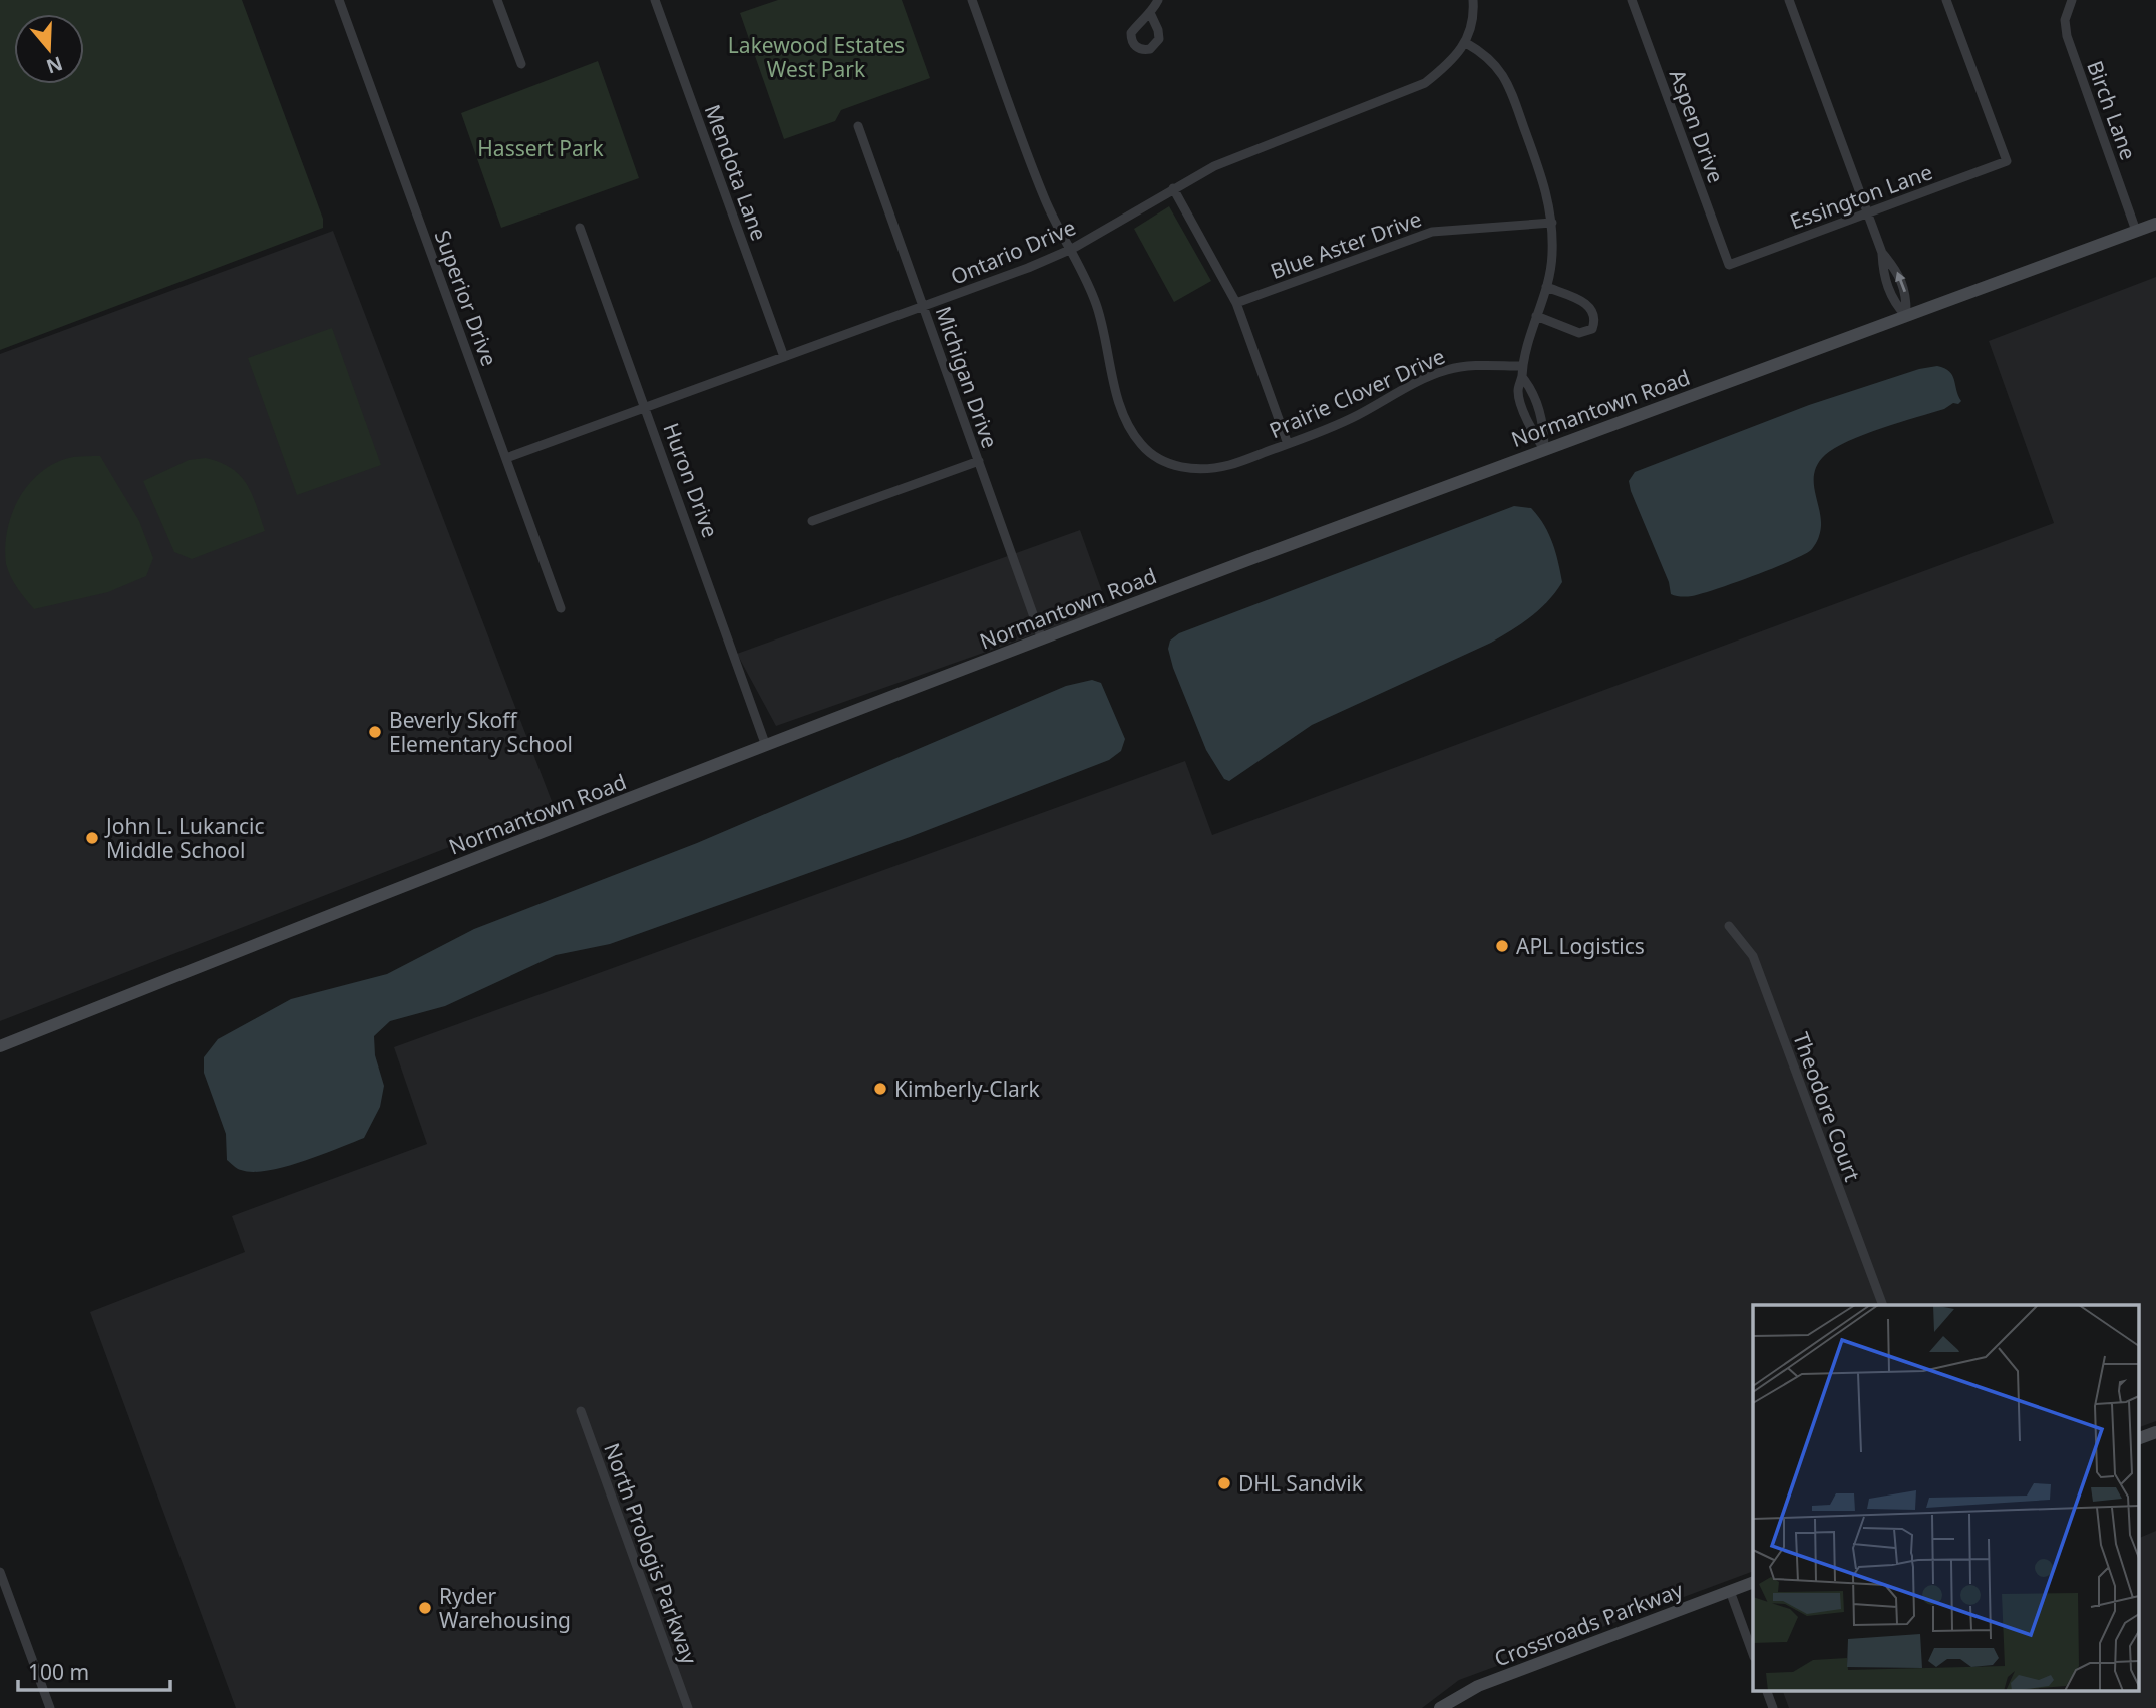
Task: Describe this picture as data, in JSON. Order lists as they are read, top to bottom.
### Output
{
  "streets": {
    "street": [
      "Birch Lane",
      "Aspen Drive",
      "Mendota Lane",
      "Essington Lane",
      "Blue Aster Drive",
      "Ontario Drive",
      "Superior Drive",
      "Michigan Drive",
      "Prairie Clover Drive",
      "Normantown Road",
      "Huron Drive",
      "Theodore Court",
      "North Prologis Parkway",
      "Crossroads Parkway"
    ]
  },
  "crossings": [
    ["Birch Lane", "Normantown Road"],
    ["Aspen Drive", "Essington Lane"],
    ["Mendota Lane", "Ontario Drive"],
    ["Ontario Drive", "Superior Drive"],
    ["Ontario Drive", "Michigan Drive"],
    ["Ontario Drive", "Prairie Clover Drive"],
    ["Ontario Drive", "Huron Drive"],
    ["Michigan Drive", "Normantown Road"],
    ["Normantown Road", "Huron Drive"]
  ],
  "parks": ["Lakewood Estates West Park", "Hassert Park"],
  "places": [
    "Beverly Skoff Elementary School",
    "John L. Lukancic Middle School",
    "APL Logistics",
    "Kimberly-Clark",
    "DHL Sandvik",
    "Ryder Warehousing"
  ],
  "scale_bar": "100 m",
  "north": "bottom"
}
